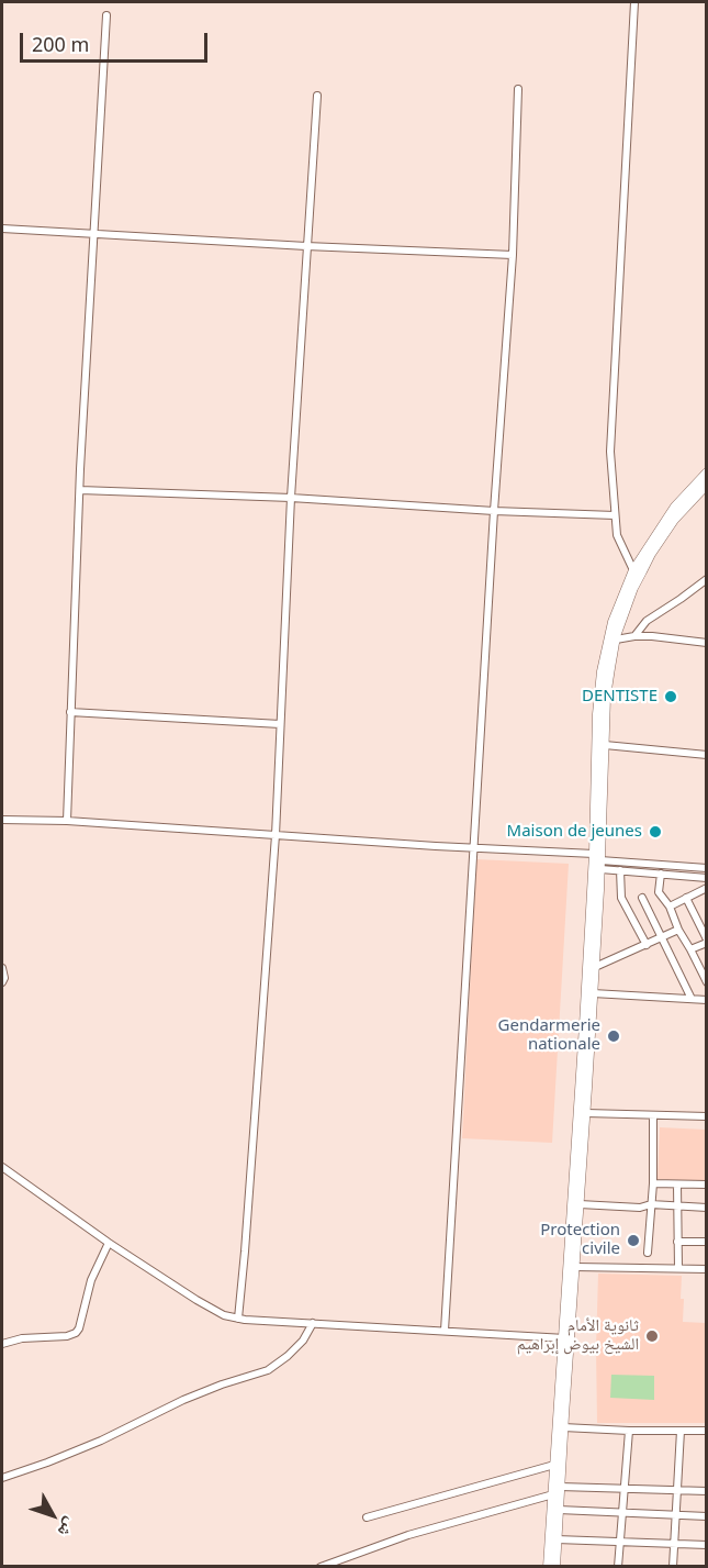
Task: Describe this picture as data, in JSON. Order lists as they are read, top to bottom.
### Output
{
  "places": [
    "DENTISTE",
    "Maison de jeunes",
    "Gendarmerie nationale",
    "Protection civile",
    "ثانوية الأمام الشيخ بيوض إبراهيم"
  ],
  "scale_bar": "200 m",
  "north": "bottom right"
}
